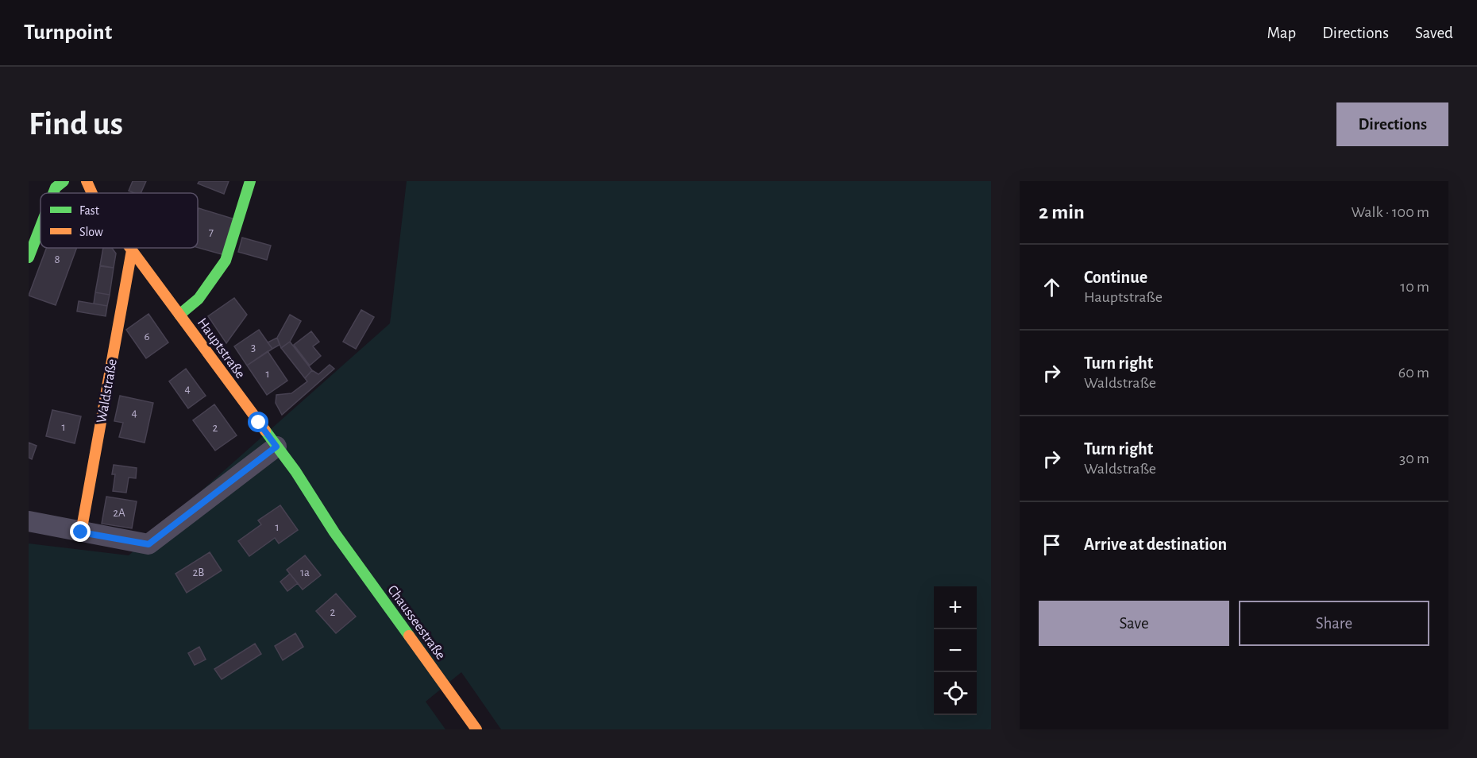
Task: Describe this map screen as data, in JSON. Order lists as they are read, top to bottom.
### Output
{
  "streets": {
    "main road": ["Hauptstraße", "Waldstraße", "Chausseestraße"]
  },
  "crossings": [
    ["Hauptstraße", "Waldstraße"],
    ["Hauptstraße", "Chausseestraße"]
  ],
  "house_numbers": [
    "7",
    "8",
    "6",
    "3",
    "1",
    "4",
    "4",
    "1",
    "2",
    "2A",
    "1",
    "2B",
    "1a",
    "2"
  ],
  "legend": ["Fast", "Slow"],
  "page": {
    "header": "Turnpoint",
    "nav": ["Map", "Directions", "Saved"],
    "buttons": [
      "Directions",
      ["Save", "Share"]
    ],
    "title": "Find us",
    "heading": ["2 min", "Walk · 100 m"],
    "list": [
      ["Continue", "Hauptstraße", "10 m"],
      ["Turn right", "Waldstraße", "60 m"],
      ["Turn right", "Waldstraße", "30 m"],
      "Arrive at destination"
    ],
    "map_buttons": ["+", "−"]
  }
}
